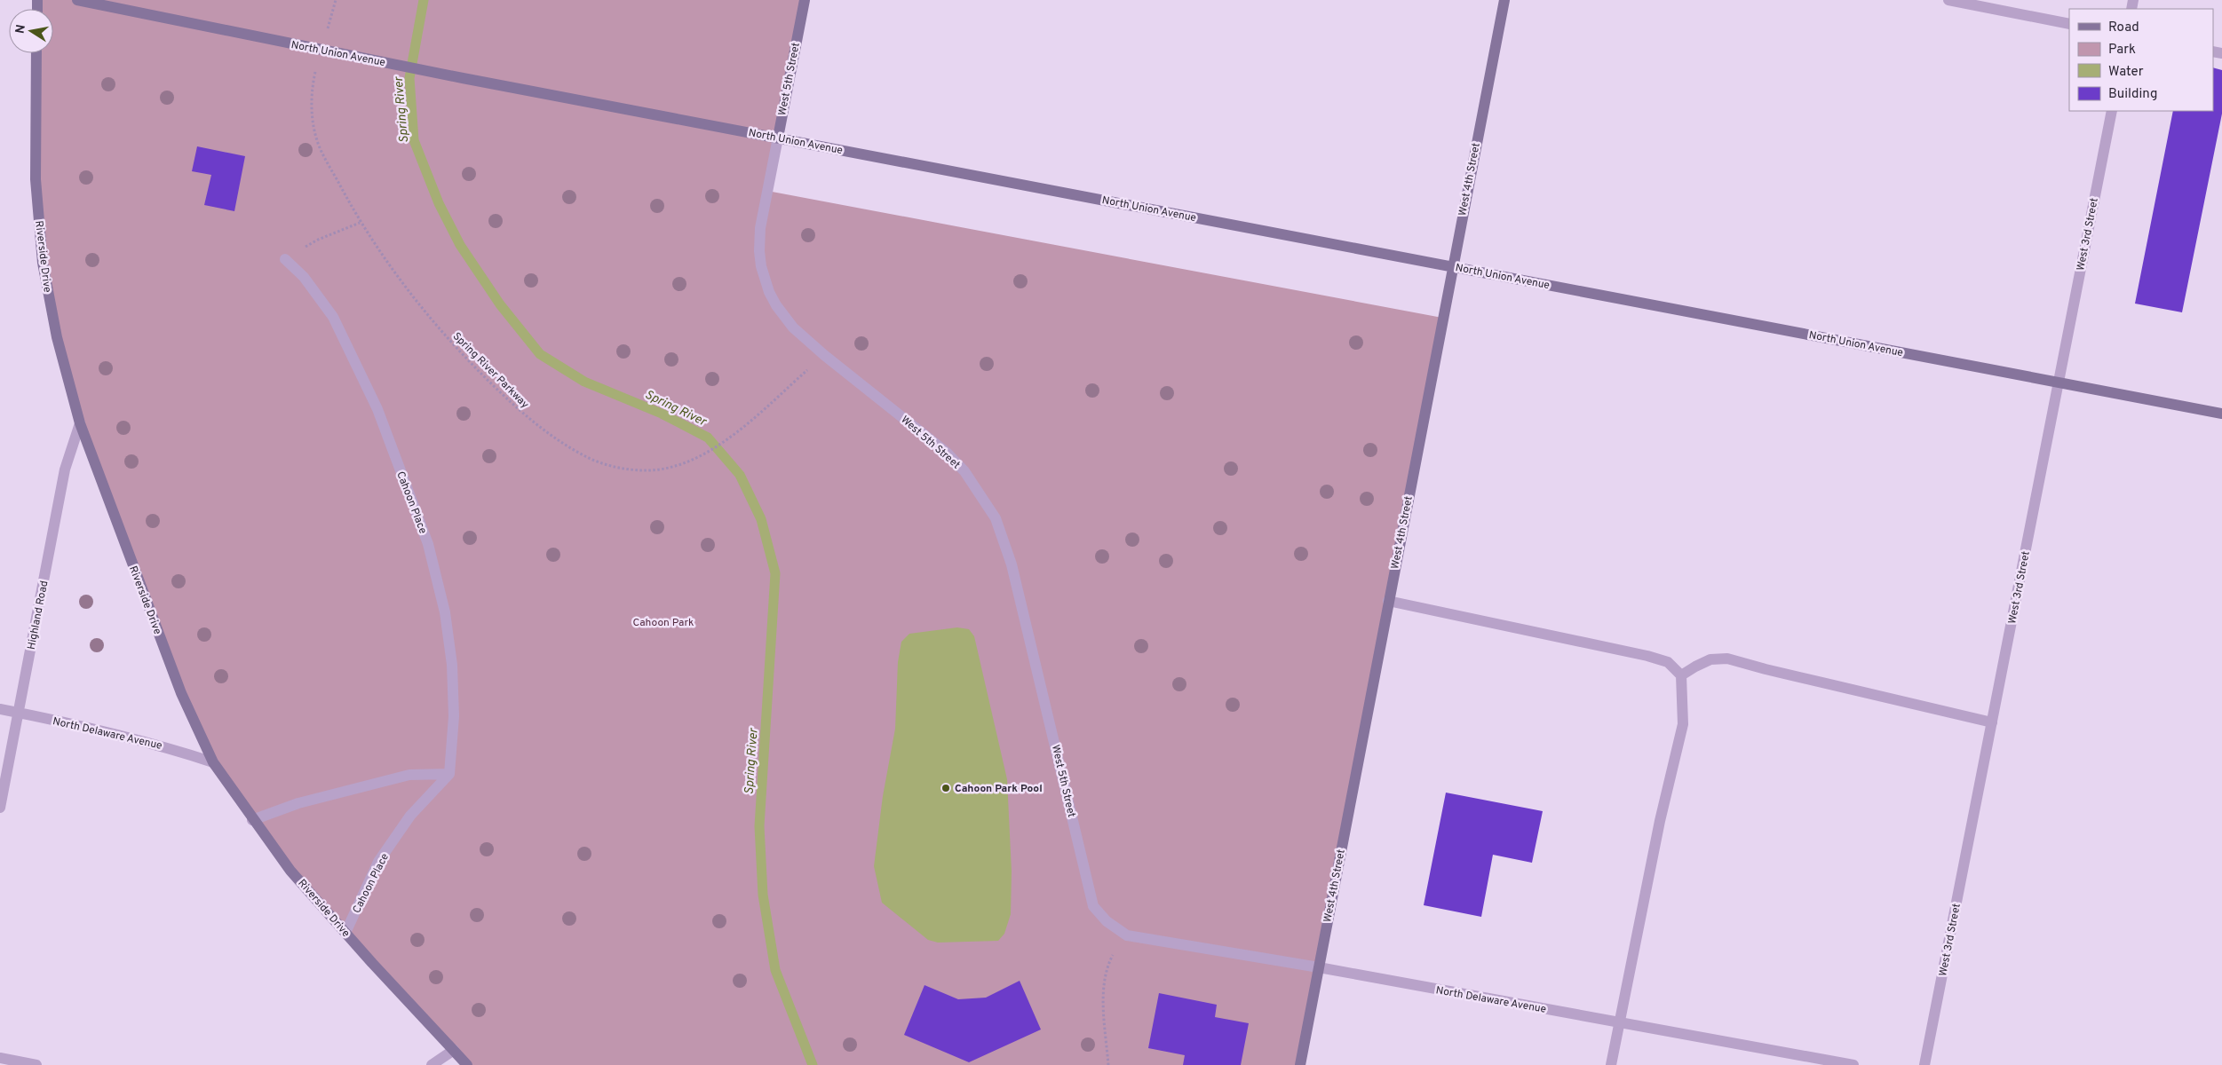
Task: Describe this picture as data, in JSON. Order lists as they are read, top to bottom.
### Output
{
  "streets": {
    "street": [
      "North Union Avenue",
      "West 5th Street",
      "West 4th Street",
      "West 3rd Street",
      "Riverside Drive",
      "Cahoon Place",
      "Highland Road",
      "North Delaware Avenue"
    ],
    "path": ["Spring River Parkway"]
  },
  "crossings": [
    ["North Union Avenue", "West 5th Street"],
    ["North Union Avenue", "West 4th Street"],
    ["North Union Avenue", "West 3rd Street"],
    ["North Union Avenue", "Spring River Parkway"],
    ["West 5th Street", "Spring River Parkway"],
    ["West 5th Street", "North Delaware Avenue"],
    ["West 4th Street", "North Delaware Avenue"],
    ["Riverside Drive", "Cahoon Place"],
    ["Riverside Drive", "Highland Road"],
    ["Riverside Drive", "North Delaware Avenue"],
    ["Highland Road", "North Delaware Avenue"]
  ],
  "water": ["Spring River"],
  "parks": ["Cahoon Park"],
  "places": ["Cahoon Park Pool"],
  "legend": [
    "Road",
    "Park",
    "Water",
    "Building"
  ],
  "north": "left"
}
